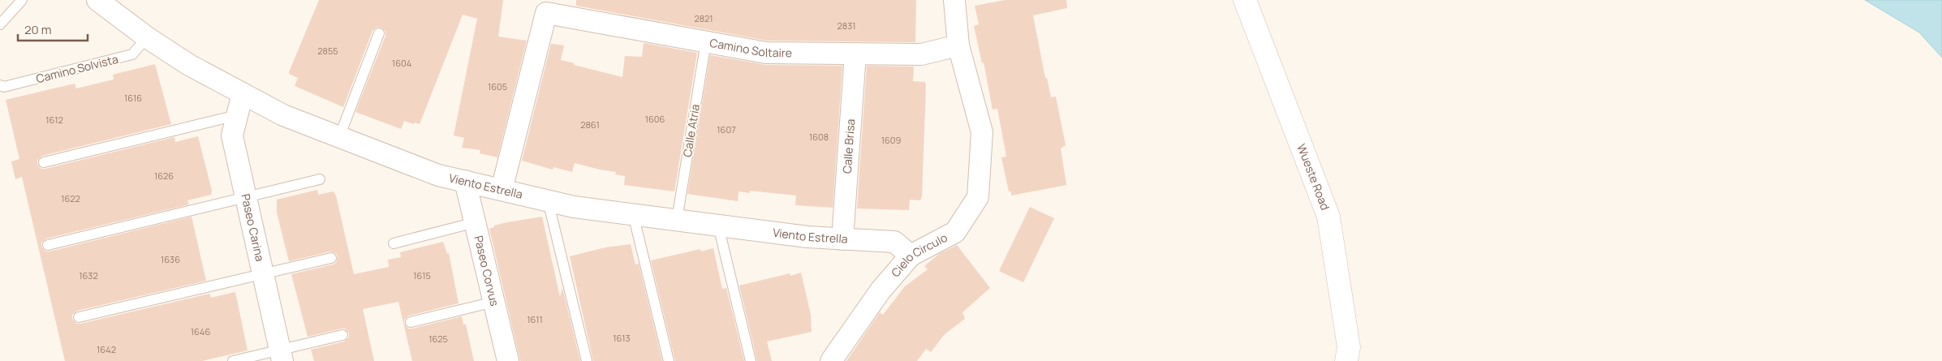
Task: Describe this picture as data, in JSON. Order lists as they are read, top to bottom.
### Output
{
  "streets": {
    "street": [
      "Camino Soltaire",
      "Calle Brisa",
      "Wueste Road",
      "Viento Estrella",
      "Paseo Carina",
      "Cielo Circulo",
      "Paseo Corvus"
    ],
    "lane": ["Camino Solvista", "Calle Atria"]
  },
  "crossings": [
    ["Camino Soltaire", "Calle Atria"],
    ["Camino Soltaire", "Calle Brisa"],
    ["Camino Soltaire", "Viento Estrella"],
    ["Camino Soltaire", "Cielo Circulo"],
    ["Camino Solvista", "Viento Estrella"],
    ["Calle Atria", "Viento Estrella"],
    ["Calle Brisa", "Viento Estrella"],
    ["Viento Estrella", "Paseo Carina"],
    ["Viento Estrella", "Cielo Circulo"],
    ["Viento Estrella", "Paseo Corvus"]
  ],
  "house_numbers": [
    "2821",
    "2831",
    "2855",
    "1604",
    "1605",
    "1616",
    "1606",
    "1612",
    "2861",
    "1607",
    "1608",
    "1609",
    "1626",
    "1622",
    "1636",
    "1632",
    "1615",
    "1611",
    "1646",
    "1613",
    "1625",
    "1642"
  ],
  "scale_bar": "20 m"
}
